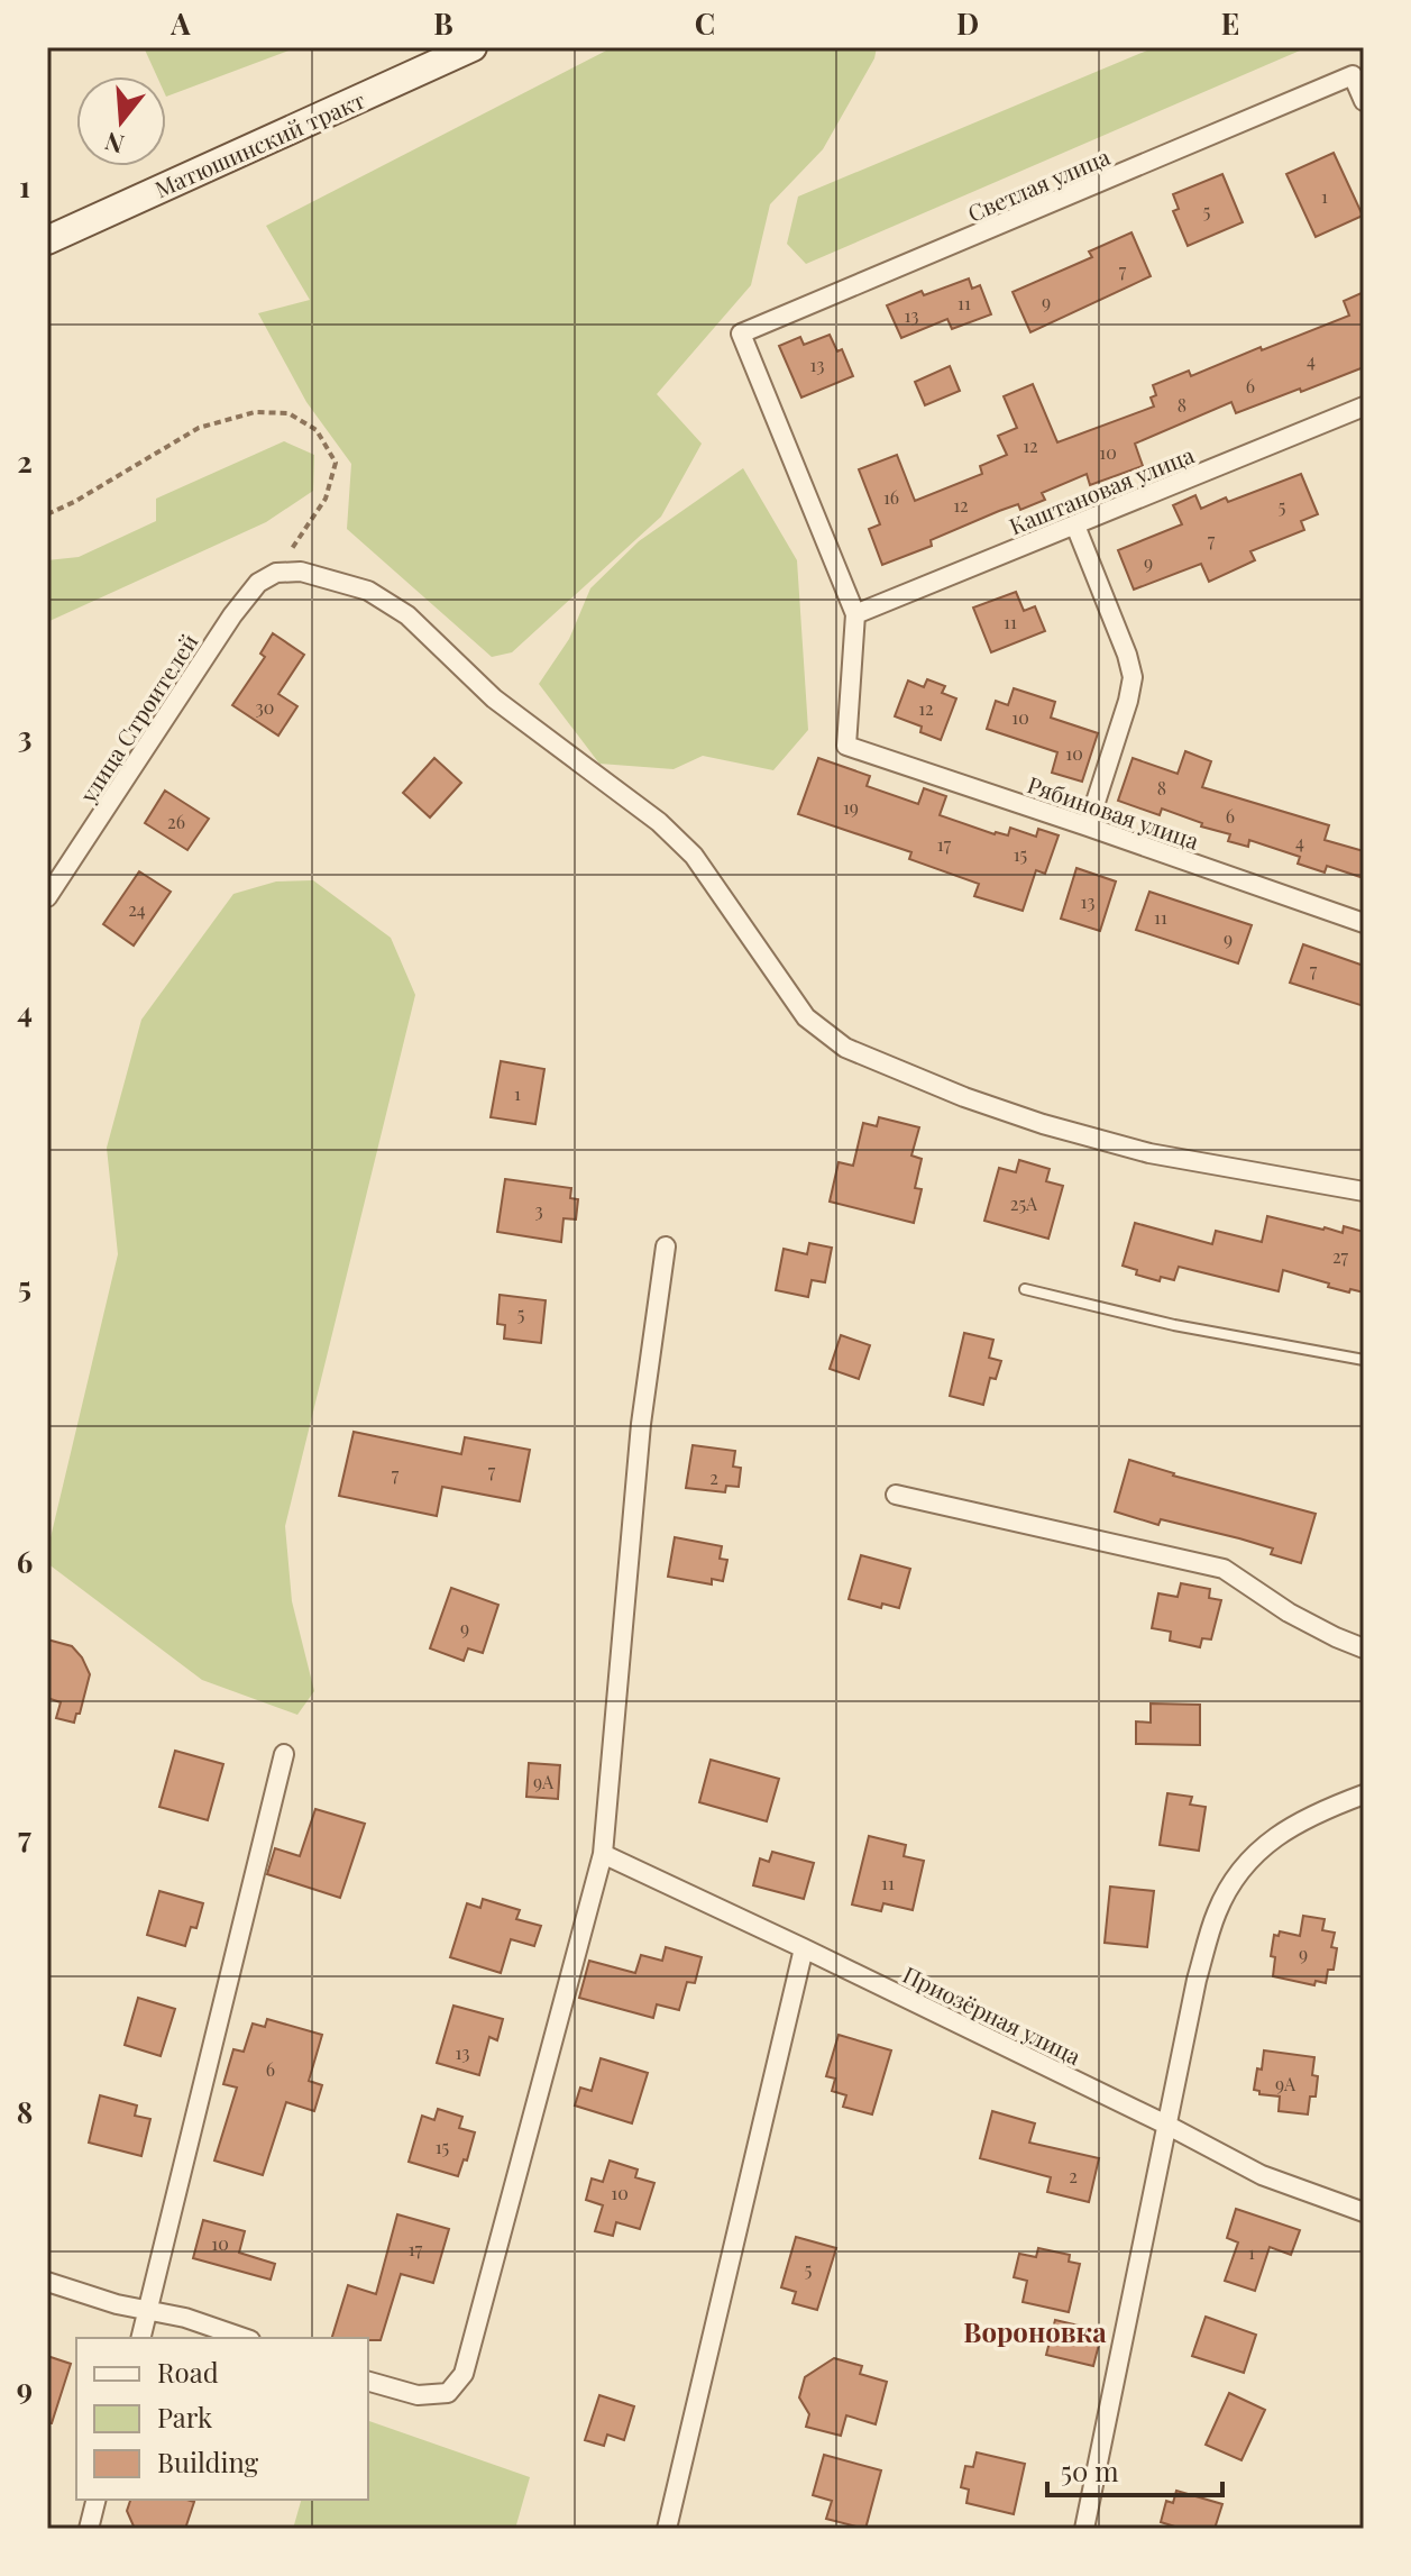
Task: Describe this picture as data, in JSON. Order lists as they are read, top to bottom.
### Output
{
  "streets": {
    "main road": ["Матюшинский тракт"],
    "street": [
      "Светлая улица",
      "Каштановая улица",
      "улица Строителей",
      "Рябиновая улица",
      "Приозёрная улица"
    ]
  },
  "crossings": [
    ["Светлая улица", "Каштановая улица"],
    ["Светлая улица", "Рябиновая улица"],
    ["Каштановая улица", "Рябиновая улица"]
  ],
  "districts": ["Вороновка"],
  "house_numbers": [
    "1",
    "5",
    "7",
    "9",
    "11",
    "13",
    "4",
    "13",
    "6",
    "8",
    "12",
    "10",
    "16",
    "12",
    "5",
    "7",
    "9",
    "11",
    "30",
    "12",
    "10",
    "10",
    "8",
    "19",
    "6",
    "26",
    "4",
    "17",
    "15",
    "13",
    "24",
    "11",
    "9",
    "7",
    "1",
    "25А",
    "3",
    "27",
    "5",
    "7",
    "7",
    "2",
    "9",
    "9А",
    "11",
    "9",
    "13",
    "6",
    "9А",
    "15",
    "2",
    "10",
    "10",
    "17",
    "1",
    "5"
  ],
  "legend": ["Road", "Park", "Building"],
  "scale_bar": "50 m",
  "north": "bottom",
  "grid": {
    "columns": [
      "A",
      "B",
      "C",
      "D",
      "E"
    ],
    "rows": [
      "1",
      "2",
      "3",
      "4",
      "5",
      "6",
      "7",
      "8",
      "9"
    ]
  }
}
